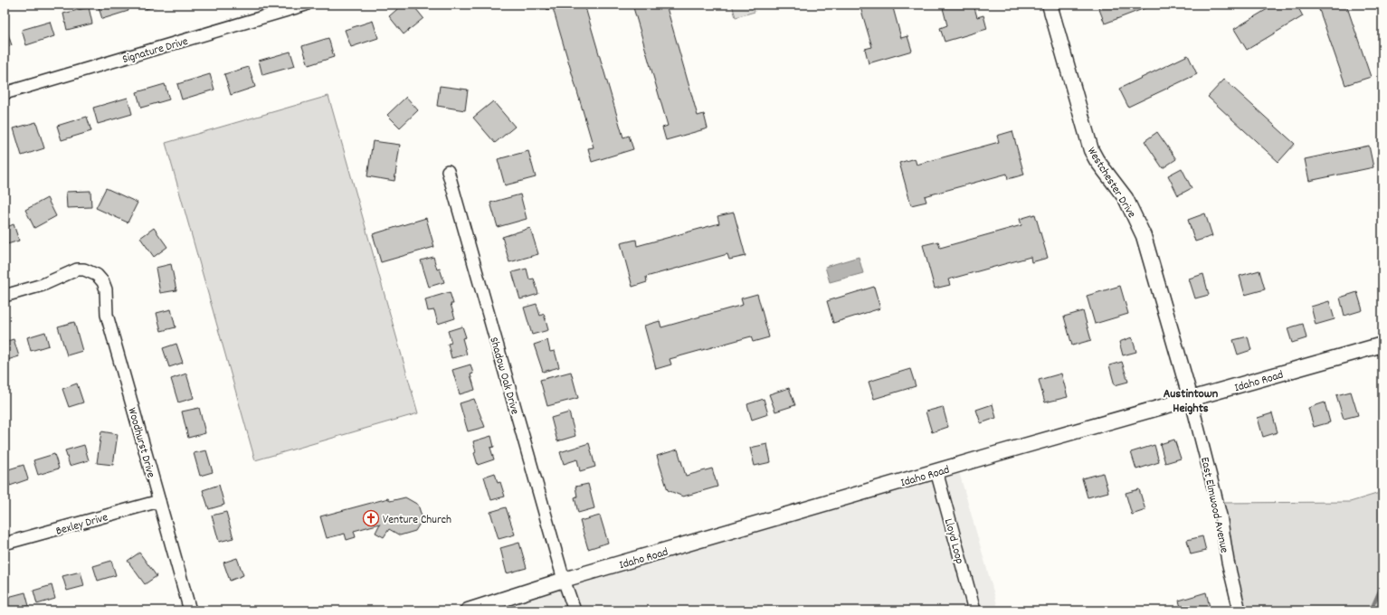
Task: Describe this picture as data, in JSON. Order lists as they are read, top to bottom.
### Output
{
  "streets": {
    "street": [
      "Signature Drive",
      "Westchester Drive",
      "Shadow Oak Drive",
      "Idaho Road",
      "Woodhurst Drive",
      "East Elmwood Avenue",
      "Bexley Drive",
      "Lloyd Loop"
    ]
  },
  "crossings": [
    ["Westchester Drive", "Idaho Road"],
    ["Westchester Drive", "East Elmwood Avenue"],
    ["Shadow Oak Drive", "Idaho Road"],
    ["Idaho Road", "East Elmwood Avenue"],
    ["Idaho Road", "Lloyd Loop"],
    ["Woodhurst Drive", "Bexley Drive"]
  ],
  "districts": ["Austintown Heights"],
  "places": {
    "church": ["Venture Church"]
  }
}
